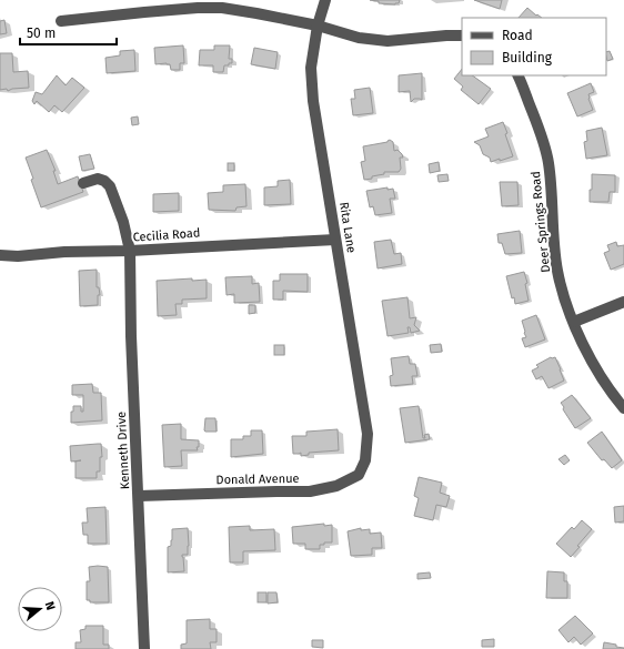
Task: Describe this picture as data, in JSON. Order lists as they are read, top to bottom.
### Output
{
  "streets": {
    "street": [
      "Deer Springs Road",
      "Rita Lane",
      "Cecilia Road",
      "Kenneth Drive",
      "Donald Avenue"
    ]
  },
  "crossings": [
    ["Rita Lane", "Cecilia Road"],
    ["Rita Lane", "Donald Avenue"],
    ["Cecilia Road", "Kenneth Drive"],
    ["Kenneth Drive", "Donald Avenue"]
  ],
  "legend": ["Road", "Building"],
  "scale_bar": "50 m",
  "north": "right"
}
